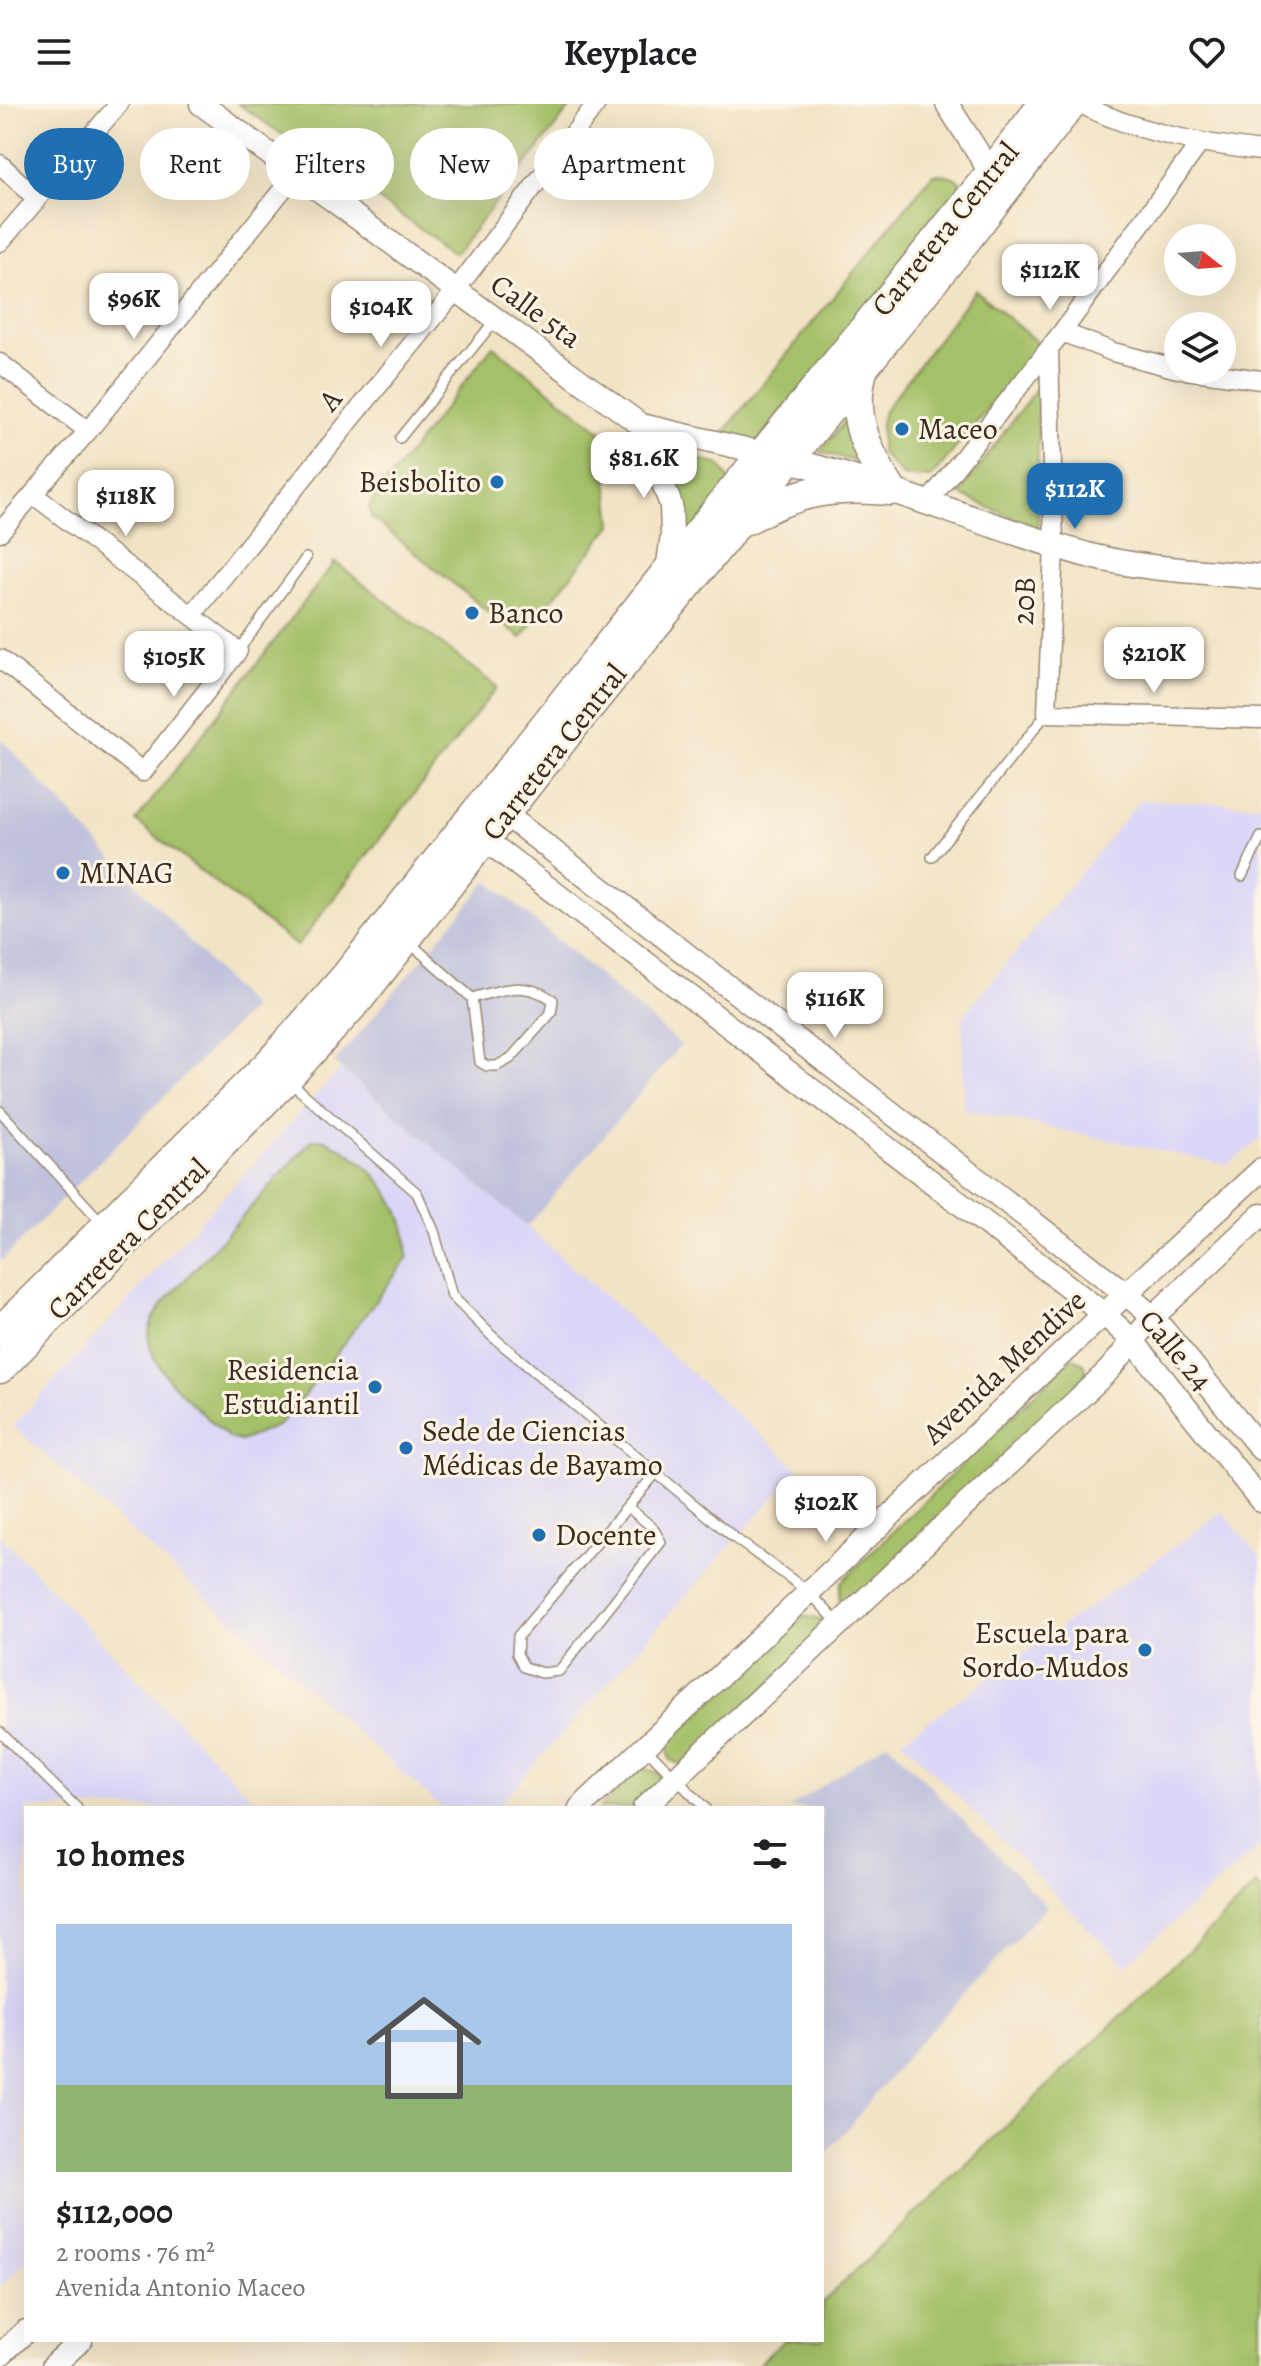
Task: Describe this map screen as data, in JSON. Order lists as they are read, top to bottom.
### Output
{
  "streets": {
    "highway": ["Carretera Central"],
    "street": [
      "Calle 5ta",
      "A",
      "20B",
      "Calle 24",
      "Avenida Mendive"
    ]
  },
  "crossings": [
    ["Carretera Central", "Calle 24"],
    ["Calle 5ta", "A"],
    ["Calle 24", "Avenida Mendive"]
  ],
  "places": [
    "Maceo",
    "Beisbolito",
    "Banco",
    "MINAG",
    "Residencia Estudiantil",
    "Sede de Ciencias Médicas de Bayamo",
    "Docente",
    "Escuela para Sordo-Mudos"
  ],
  "north": "right",
  "page": {
    "header": "Keyplace",
    "chip": [
      "Buy",
      "Rent",
      "Filters",
      "New",
      "Apartment"
    ],
    "price": [
      "$112K",
      "$96K",
      "$104K",
      "$81.6K",
      "$112K",
      "$118K",
      "$210K",
      "$105K",
      "$116K",
      "$102K"
    ],
    "heading": "10 homes",
    "list": [
      {
        "name": "$112,000",
        "note": "2 rooms · 76 m² · Avenida Antonio Maceo"
      }
    ]
  }
}
